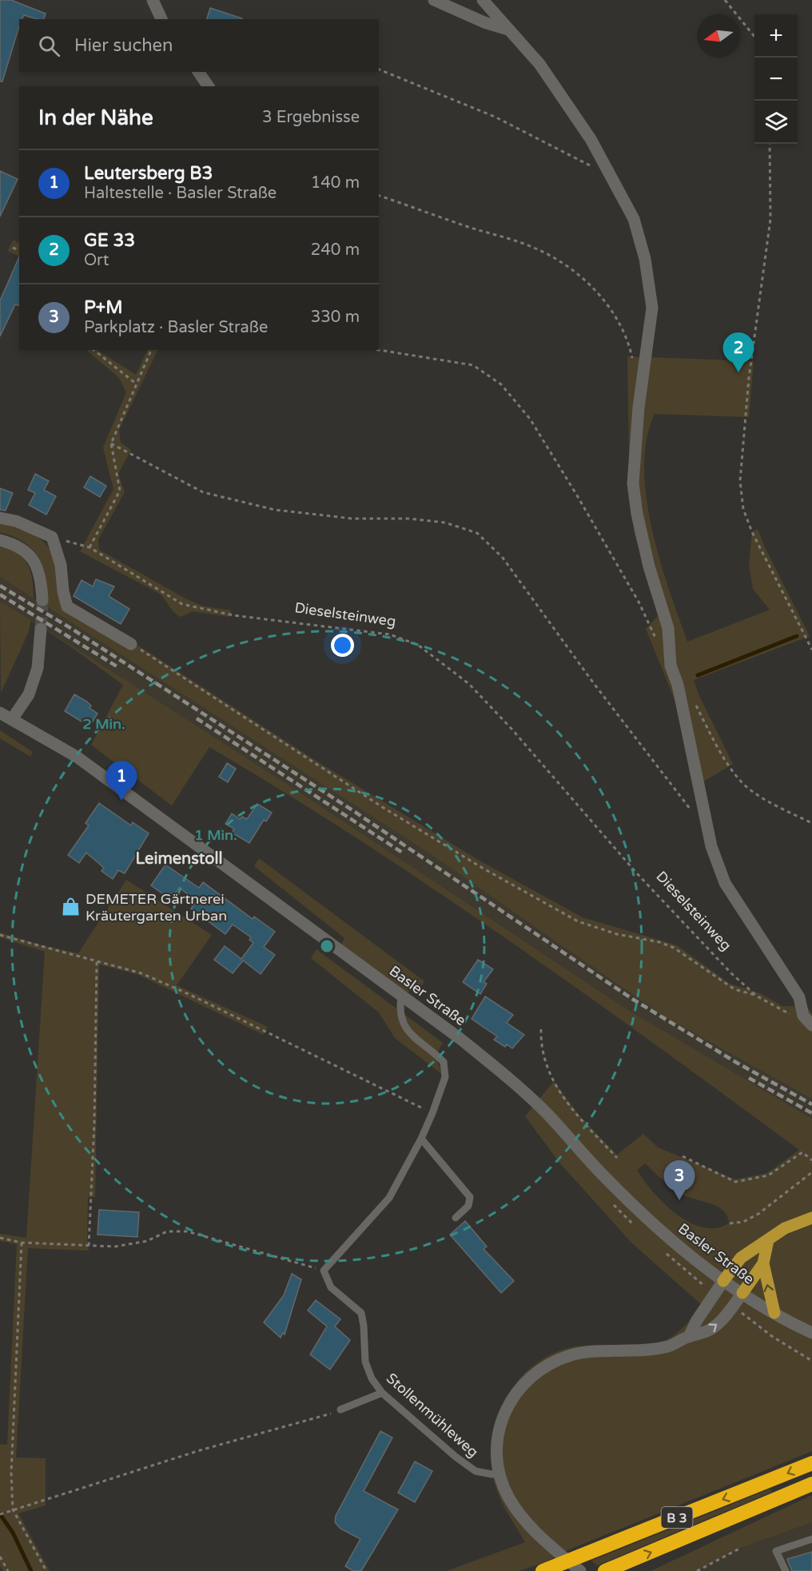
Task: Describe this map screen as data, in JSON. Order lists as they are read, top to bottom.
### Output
{
  "streets": {
    "highway": ["B 3"],
    "street": ["Basler Straße"],
    "lane": ["Stollenmühleweg"],
    "path": ["Dieselsteinweg"]
  },
  "districts": ["Leimenstoll"],
  "places": {
    "shop": ["DEMETER Gärtnerei Kräutergarten Urban"]
  },
  "north": "left",
  "page": {
    "map_buttons": ["+", "−"],
    "search": "Hier suchen",
    "heading": ["In der Nähe", "3 Ergebnisse"],
    "list": [
      {
        "mark": "1",
        "name": "Leutersberg B3",
        "note": "Haltestelle · Basler Straße",
        "value": "140 m"
      },
      {
        "mark": "2",
        "name": "GE 33",
        "note": "Ort",
        "value": "240 m"
      },
      {
        "mark": "3",
        "name": "P+M",
        "note": "Parkplatz · Basler Straße",
        "value": "330 m"
      }
    ],
    "pins": ["2", "1", "3"]
  },
  "rings": ["2 Min.", "1 Min."]
}
